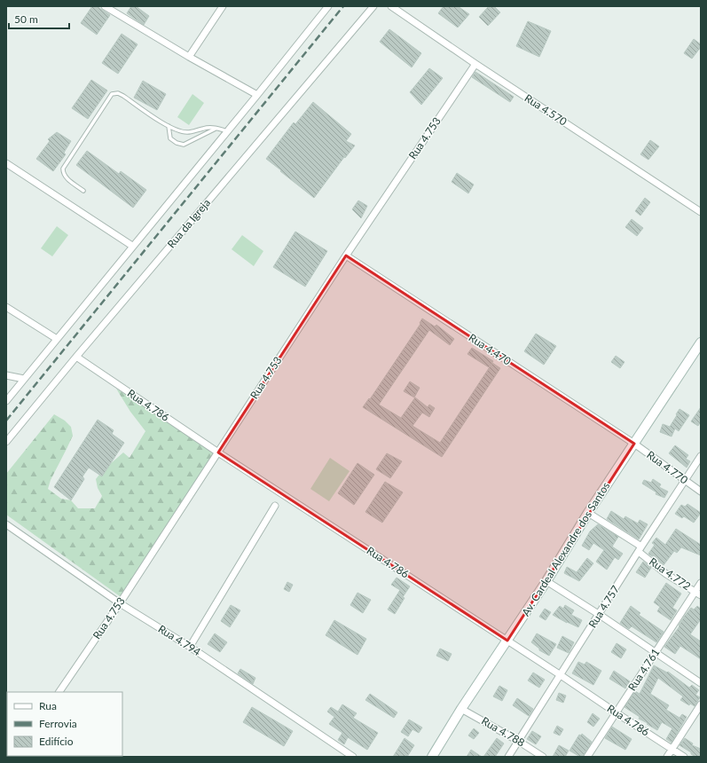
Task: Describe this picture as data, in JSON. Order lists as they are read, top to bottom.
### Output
{
  "streets": {
    "main road": ["Av. Cardeal Alexandre dos Santos"],
    "street": [
      "Rua 4.570",
      "Rua 4.753",
      "Rua da Igreja",
      "Rua 4.470",
      "Rua 4.786",
      "Rua 4.770",
      "Rua 4.772",
      "Rua 4.757",
      "Rua 4.794",
      "Rua 4.761",
      "Rua 4.788"
    ]
  },
  "crossings": [
    ["Rua 4.570", "Rua 4.753"],
    ["Rua 4.753", "Rua 4.470"],
    ["Rua 4.753", "Rua 4.786"],
    ["Rua 4.753", "Rua 4.794"],
    ["Rua da Igreja", "Rua 4.786"],
    ["Rua 4.470", "Rua 4.770"],
    ["Rua 4.470", "Av. Cardeal Alexandre dos Santos"],
    ["Rua 4.786", "Av. Cardeal Alexandre dos Santos"],
    ["Rua 4.786", "Rua 4.757"],
    ["Rua 4.786", "Rua 4.761"],
    ["Rua 4.770", "Av. Cardeal Alexandre dos Santos"],
    ["Rua 4.770", "Rua 4.757"],
    ["Av. Cardeal Alexandre dos Santos", "Rua 4.772"],
    ["Av. Cardeal Alexandre dos Santos", "Rua 4.788"],
    ["Rua 4.772", "Rua 4.757"],
    ["Rua 4.772", "Rua 4.761"],
    ["Rua 4.757", "Rua 4.788"]
  ],
  "legend": ["Rua", "Ferrovia", "Edifício"],
  "scale_bar": "50 m"
}
